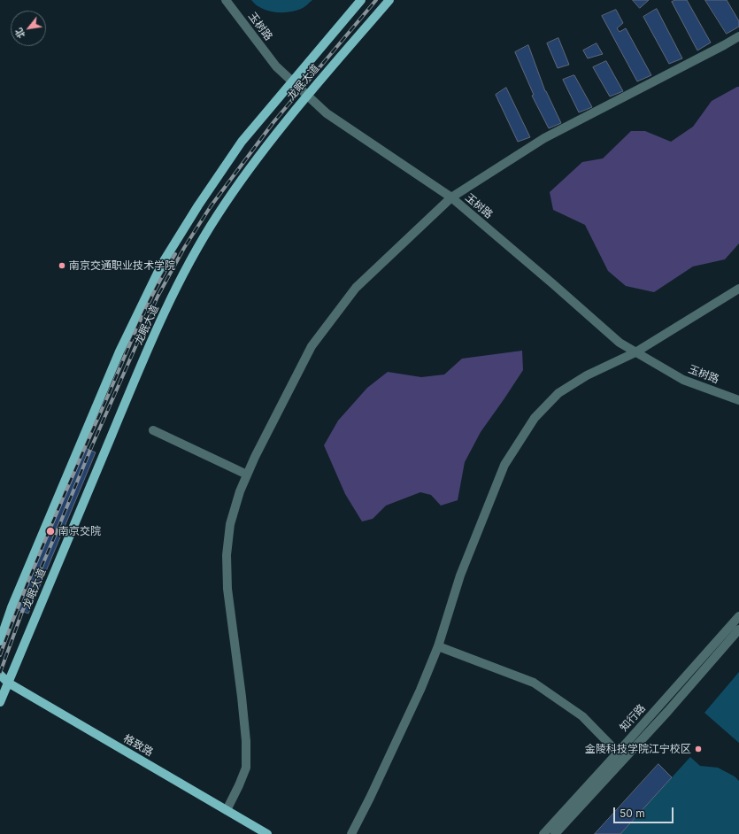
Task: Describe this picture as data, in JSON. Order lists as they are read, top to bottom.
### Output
{
  "streets": {
    "main road": ["龙眠大道", "格致路"],
    "street": ["玉树路", "知行路"]
  },
  "crossings": [
    ["玉树路", "龙眠大道"],
    ["龙眠大道", "格致路"]
  ],
  "places": ["南京交通职业技术学院", "南京交院", "金陵科技学院江宁校区"],
  "scale_bar": "50 m",
  "north": "bottom left"
}
